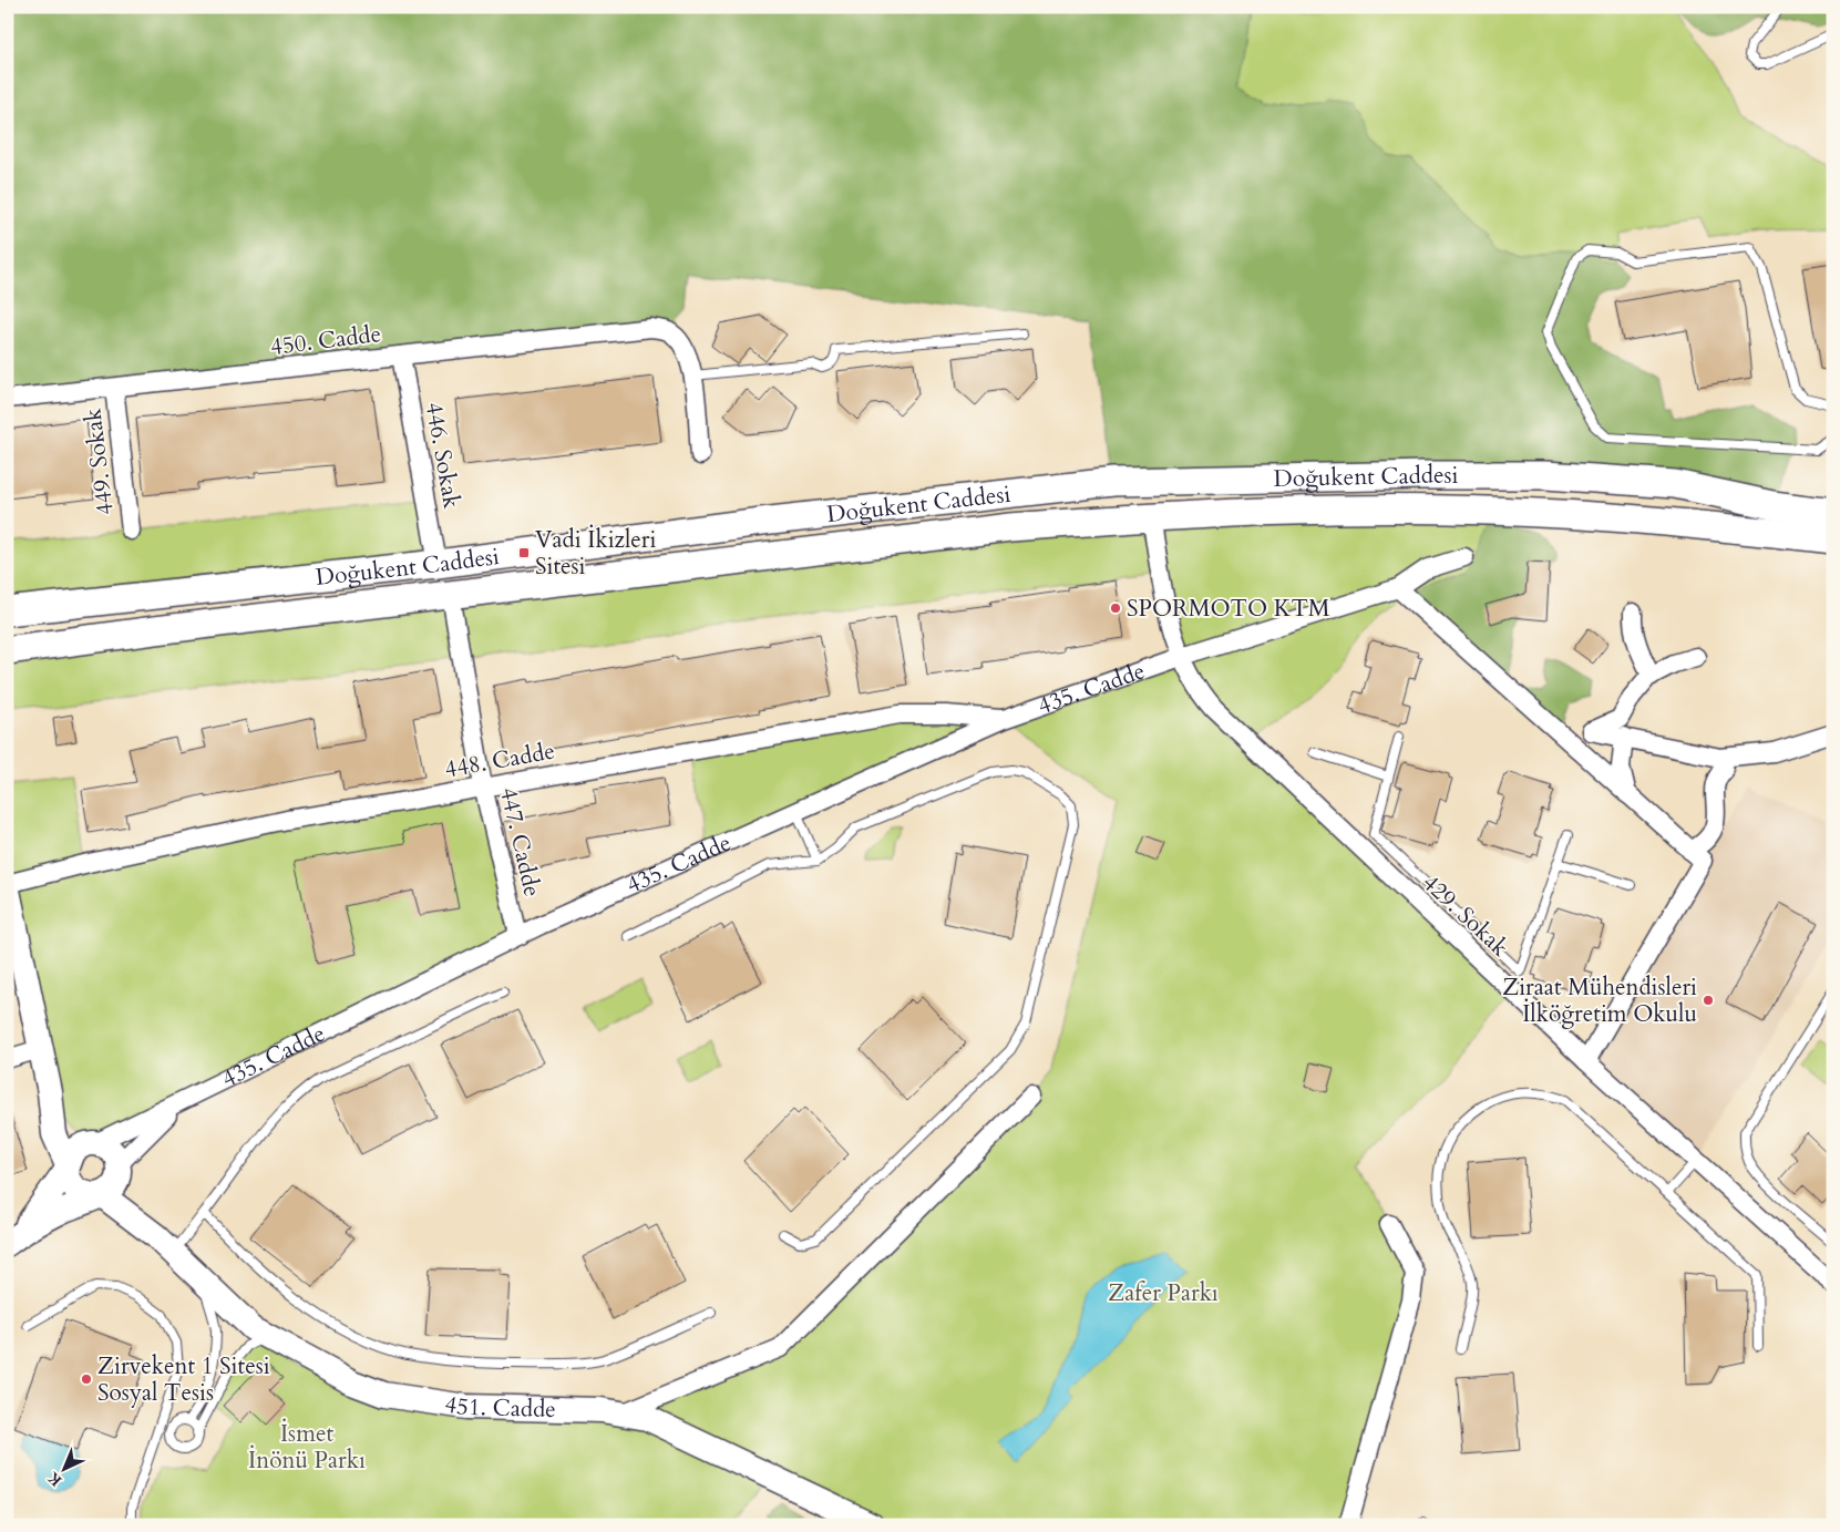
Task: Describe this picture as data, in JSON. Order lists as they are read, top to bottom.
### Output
{
  "streets": {
    "main road": ["Doğukent Caddesi"],
    "street": [
      "450. Cadde",
      "446. Sokak",
      "449. Sokak",
      "435. Cadde",
      "448. Cadde",
      "447. Cadde",
      "429. Sokak",
      "451. Cadde"
    ]
  },
  "crossings": [
    ["450. Cadde", "446. Sokak"],
    ["450. Cadde", "449. Sokak"],
    ["446. Sokak", "Doğukent Caddesi"],
    ["Doğukent Caddesi", "447. Cadde"],
    ["Doğukent Caddesi", "429. Sokak"],
    ["435. Cadde", "448. Cadde"],
    ["435. Cadde", "447. Cadde"],
    ["435. Cadde", "429. Sokak"],
    ["448. Cadde", "447. Cadde"]
  ],
  "parks": ["Zafer Parkı", "İsmet İnönü Parkı"],
  "places": {
    "transit": ["Vadi İkizleri Sitesi"],
    "other": ["SPORMOTO KTM", "Ziraat Mühendisleri İlköğretim Okulu", "Zirvekent 1 Sitesi Sosyal Tesis"]
  },
  "north": "bottom left"
}
